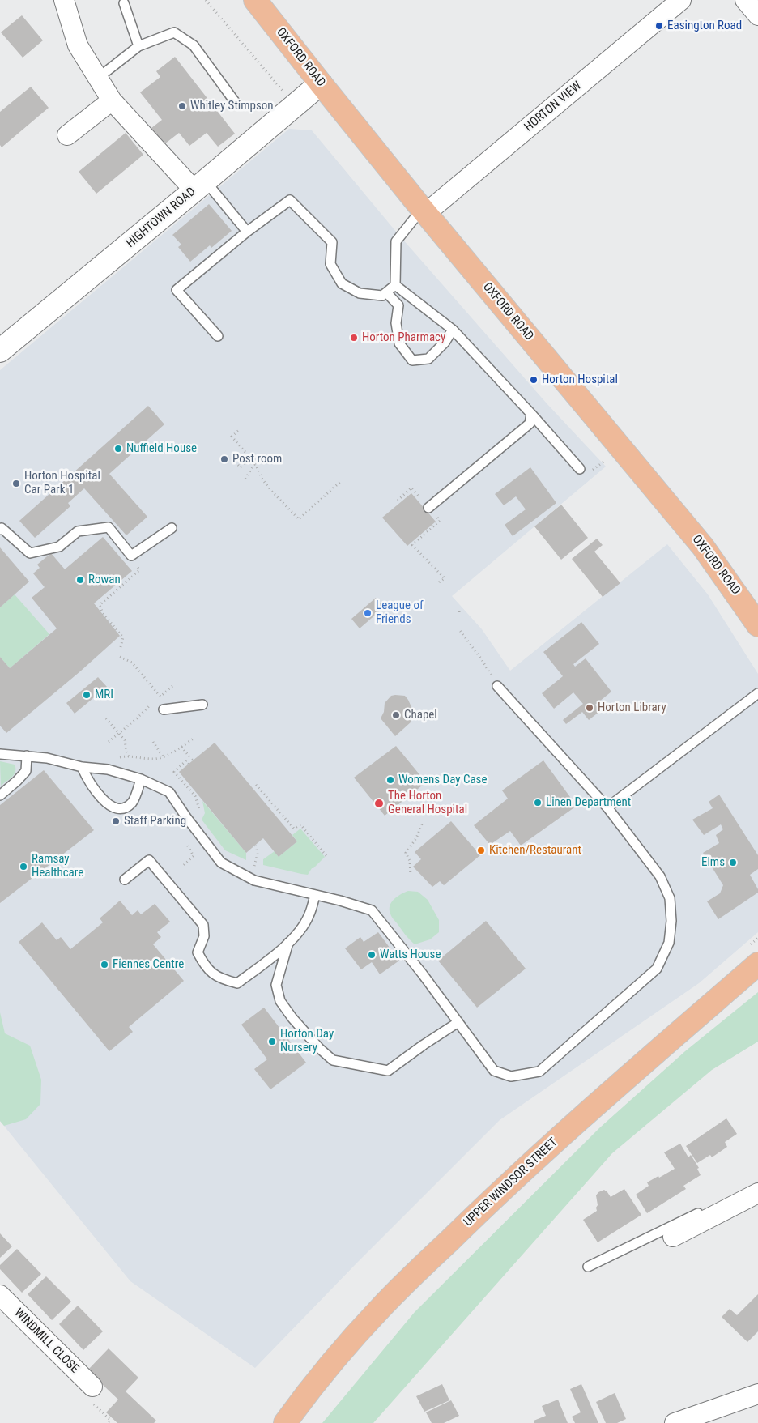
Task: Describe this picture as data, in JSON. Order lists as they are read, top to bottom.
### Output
{
  "streets": {
    "main road": ["OXFORD ROAD", "UPPER WINDSOR STREET"],
    "street": ["HORTON VIEW", "HIGHTOWN ROAD", "WINDMILL CLOSE"]
  },
  "crossings": [
    ["OXFORD ROAD", "HORTON VIEW"],
    ["OXFORD ROAD", "HIGHTOWN ROAD"]
  ],
  "places": [
    "Easington Road",
    "Whitley Stimpson",
    "Horton Pharmacy",
    "Horton Hospital",
    "Nuffield House",
    "Post room",
    "Horton Hospital Car Park 1",
    "Rowan",
    "League of Friends",
    "MRI",
    "Horton Library",
    "Chapel",
    "Womens Day Case",
    "Linen Department",
    "The Horton General Hospital",
    "Staff Parking",
    "Kitchen/Restaurant",
    "Elms",
    "Ramsay Healthcare",
    "Watts House",
    "Fiennes Centre",
    "Horton Day Nursery"
  ]
}
